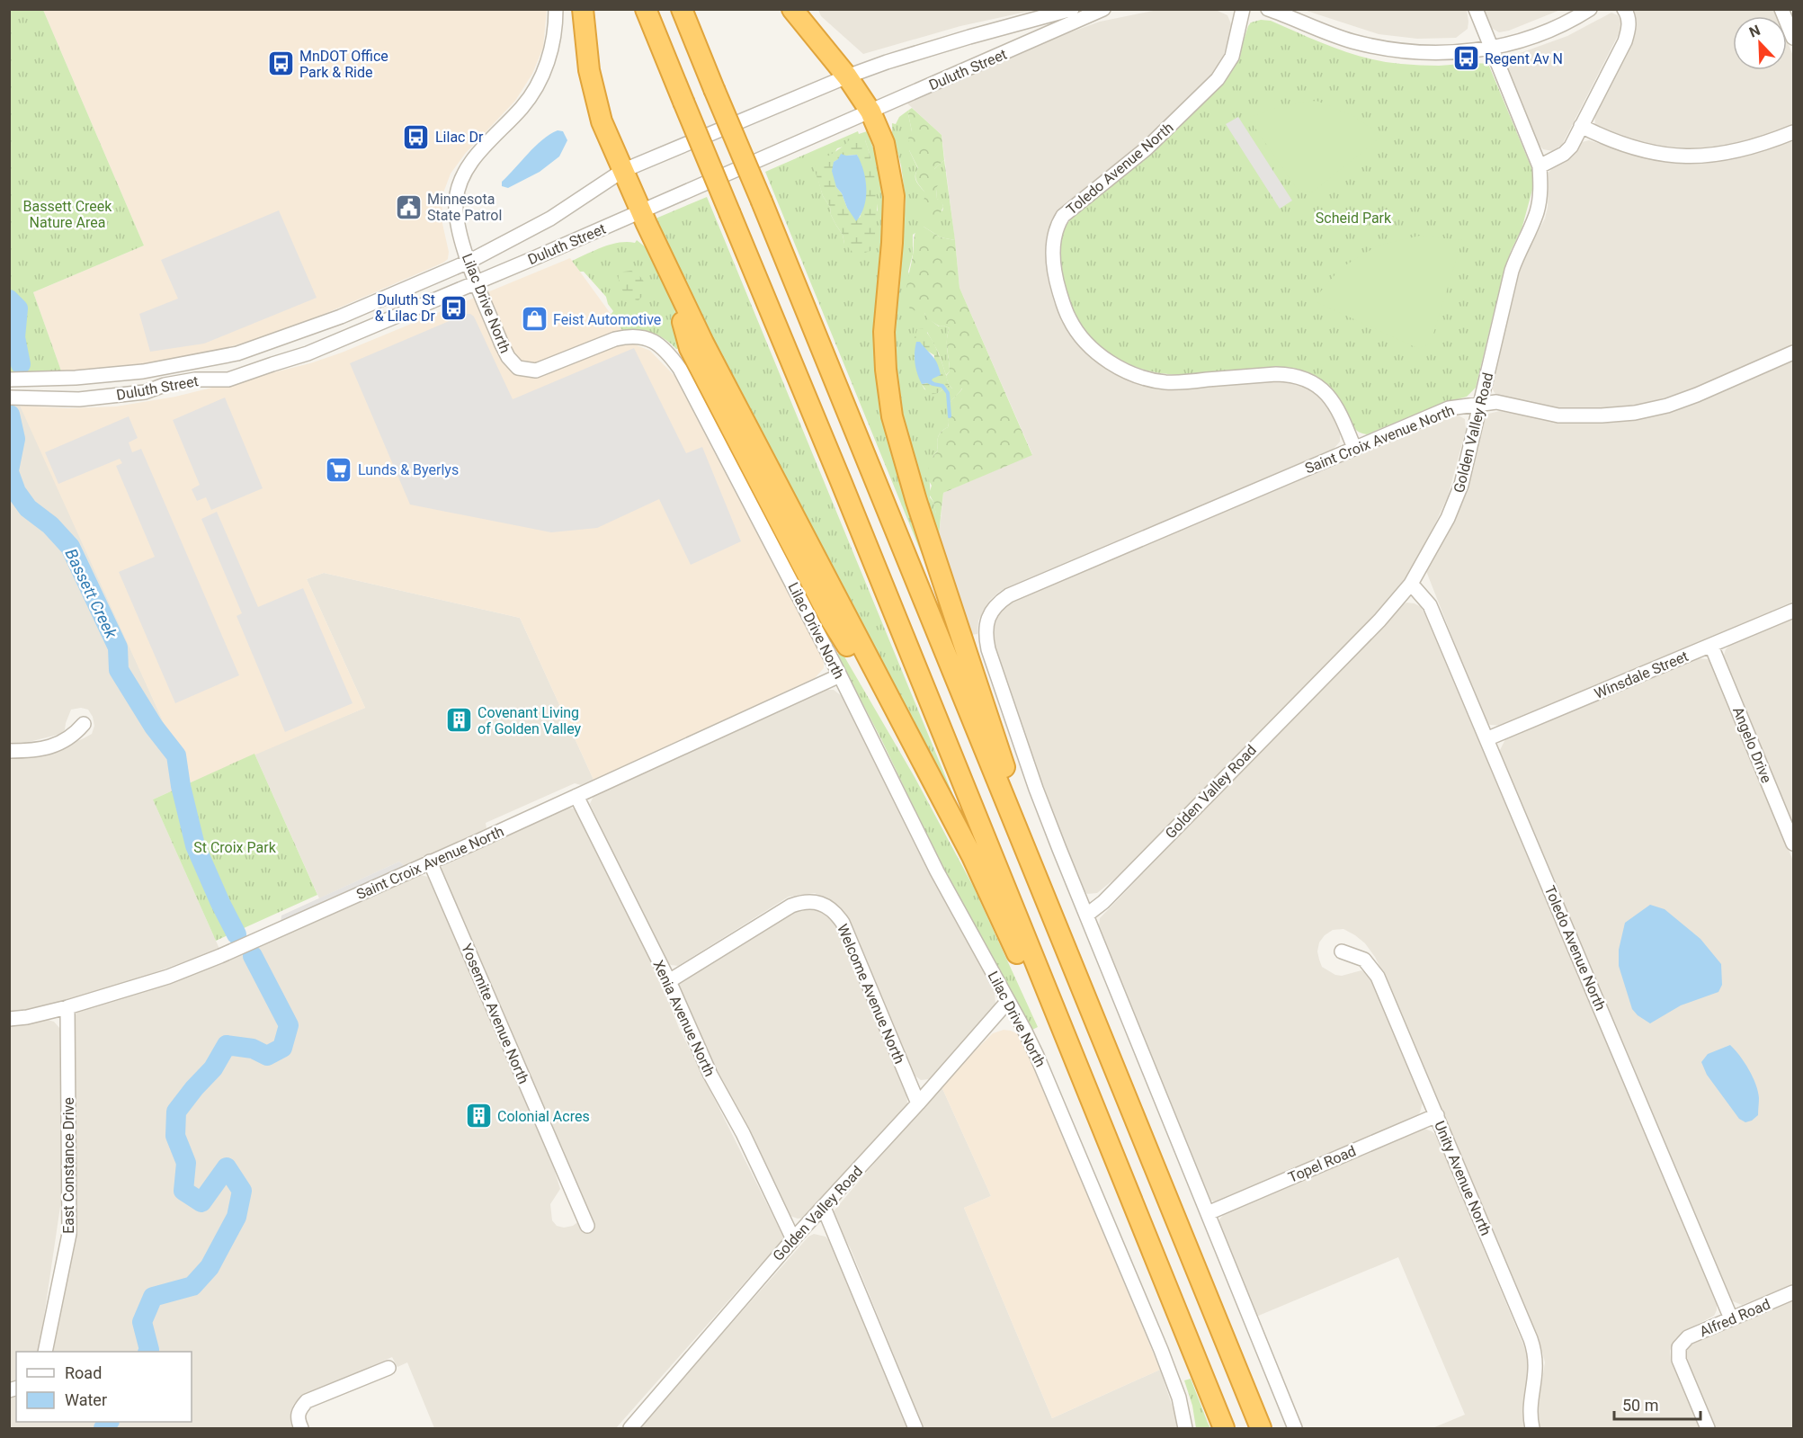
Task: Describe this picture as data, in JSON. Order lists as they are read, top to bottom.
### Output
{
  "streets": {
    "street": [
      "Duluth Street",
      "Toledo Avenue North",
      "Lilac Drive North",
      "Golden Valley Road",
      "Saint Croix Avenue North",
      "Winsdale Street",
      "Angelo Drive",
      "Welcome Avenue North",
      "Yosemite Avenue North",
      "Xenia Avenue North",
      "Topel Road",
      "East Constance Drive",
      "Unity Avenue North",
      "Alfred Road"
    ]
  },
  "crossings": [
    ["Duluth Street", "Lilac Drive North"],
    ["Toledo Avenue North", "Golden Valley Road"],
    ["Toledo Avenue North", "Saint Croix Avenue North"],
    ["Toledo Avenue North", "Winsdale Street"],
    ["Toledo Avenue North", "Alfred Road"],
    ["Lilac Drive North", "Golden Valley Road"],
    ["Lilac Drive North", "Saint Croix Avenue North"],
    ["Golden Valley Road", "Saint Croix Avenue North"],
    ["Golden Valley Road", "Welcome Avenue North"],
    ["Golden Valley Road", "Xenia Avenue North"],
    ["Saint Croix Avenue North", "Yosemite Avenue North"],
    ["Saint Croix Avenue North", "Xenia Avenue North"],
    ["Saint Croix Avenue North", "East Constance Drive"],
    ["Winsdale Street", "Angelo Drive"],
    ["Welcome Avenue North", "Xenia Avenue North"],
    ["Topel Road", "Unity Avenue North"]
  ],
  "water": ["Bassett Creek"],
  "parks": ["Bassett Creek Nature Area", "Scheid Park", "St Croix Park"],
  "places": {
    "bus stop": [
      "Regent Av N",
      "MnDOT Office Park & Ride",
      "Lilac Dr",
      "Duluth St & Lilac Dr"
    ],
    "public building": ["Minnesota State Patrol"],
    "shop": ["Feist Automotive"],
    "supermarket": ["Lunds & Byerlys"],
    "building": ["Covenant Living of Golden Valley", "Colonial Acres"]
  },
  "legend": ["Road", "Water"],
  "scale_bar": "50 m",
  "north": "top left"
}
